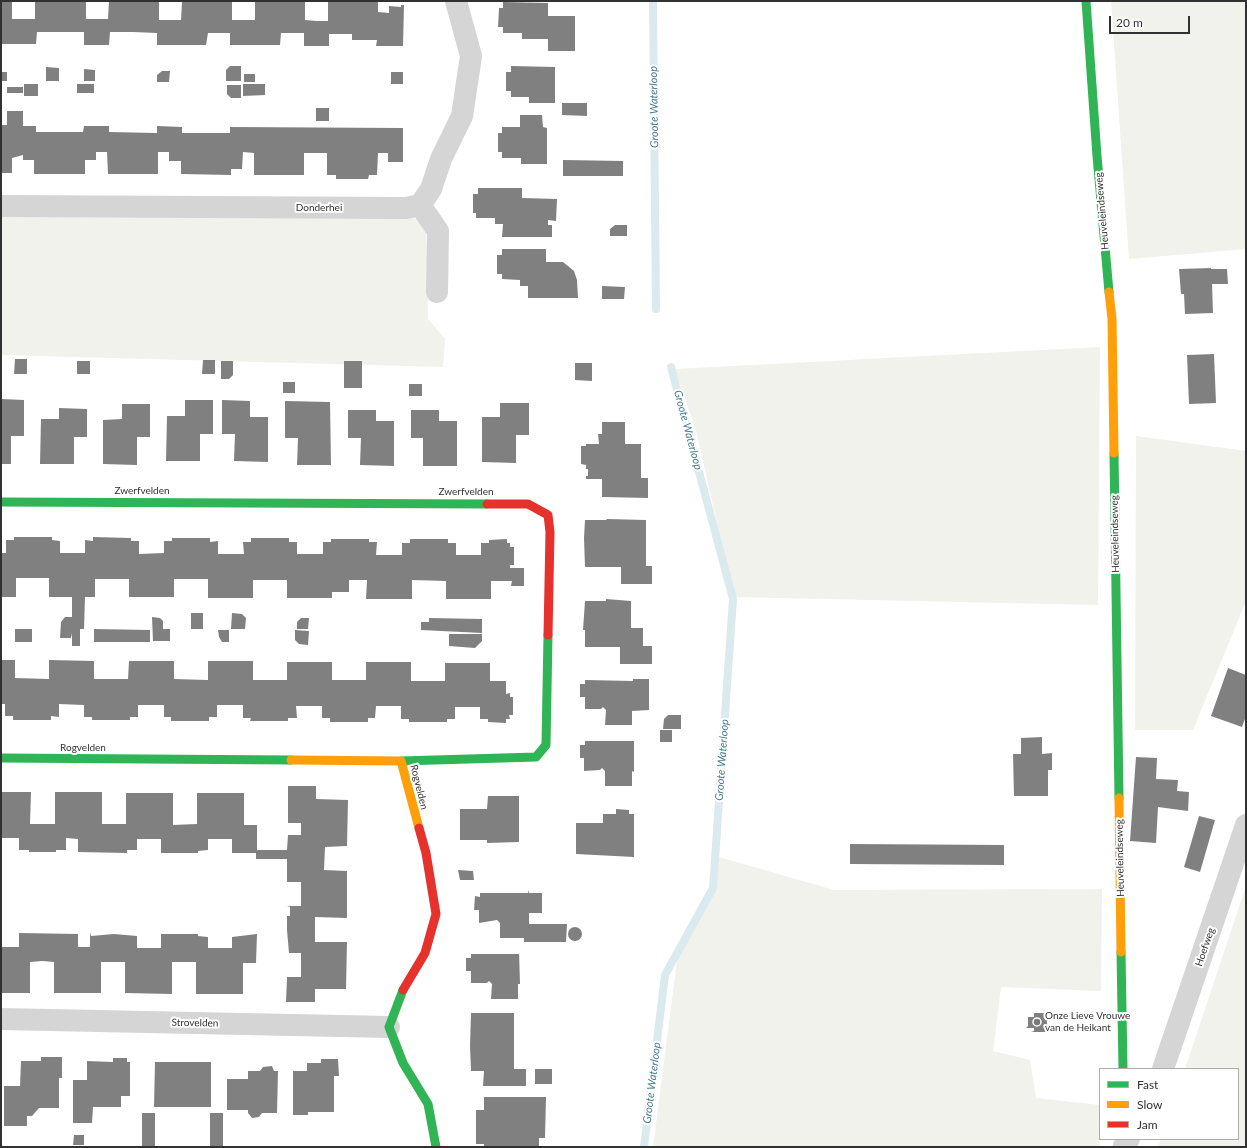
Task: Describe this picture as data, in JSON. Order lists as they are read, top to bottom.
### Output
{
  "streets": {
    "street": [
      "Donderhei",
      "Heuveleindseweg",
      "Zwerfvelden",
      "Rogvelden",
      "Hoefweg",
      "Strovelden"
    ]
  },
  "crossings": [
    ["Zwerfvelden", "Rogvelden"],
    ["Rogvelden", "Strovelden"]
  ],
  "water": ["Groote Waterloop"],
  "places": ["Onze Lieve Vrouwe van de Heikant"],
  "legend": ["Fast", "Slow", "Jam"],
  "scale_bar": "20 m"
}
